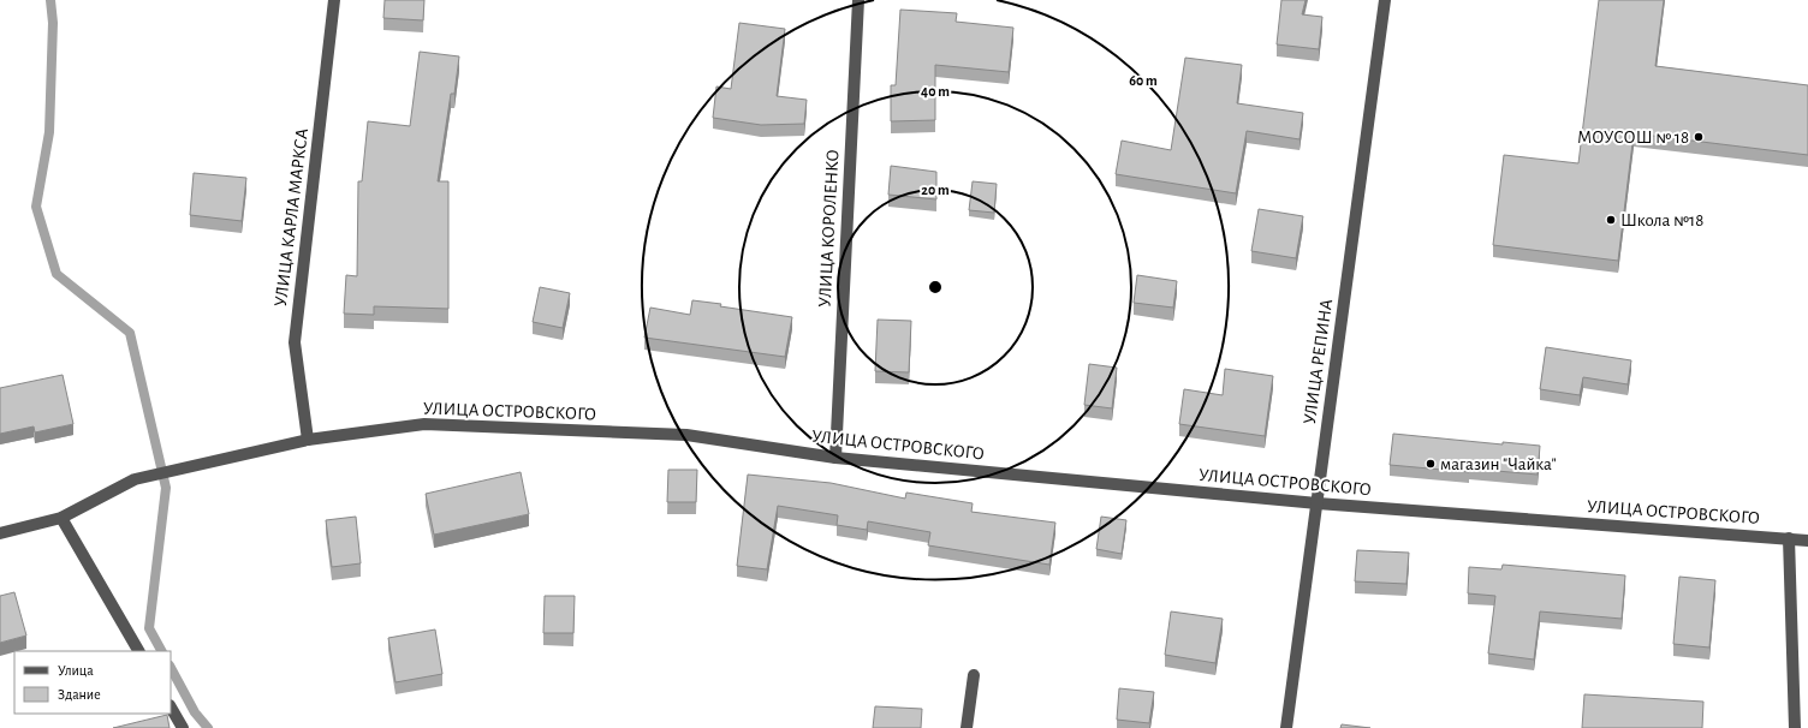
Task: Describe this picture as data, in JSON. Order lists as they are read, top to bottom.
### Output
{
  "streets": {
    "street": [
      "УЛИЦА КАРЛА МАРКСА",
      "УЛИЦА КОРОЛЕНКО",
      "УЛИЦА РЕПИНА",
      "УЛИЦА ОСТРОВСКОГО"
    ]
  },
  "crossings": [
    ["УЛИЦА КАРЛА МАРКСА", "УЛИЦА ОСТРОВСКОГО"],
    ["УЛИЦА КОРОЛЕНКО", "УЛИЦА ОСТРОВСКОГО"],
    ["УЛИЦА РЕПИНА", "УЛИЦА ОСТРОВСКОГО"]
  ],
  "places": ["МОУСОШ № 18", "Школа №18", "магазин \"Чайка\""],
  "legend": ["Улица", "Здание"],
  "rings": ["60 m", "40 m", "20 m"]
}
